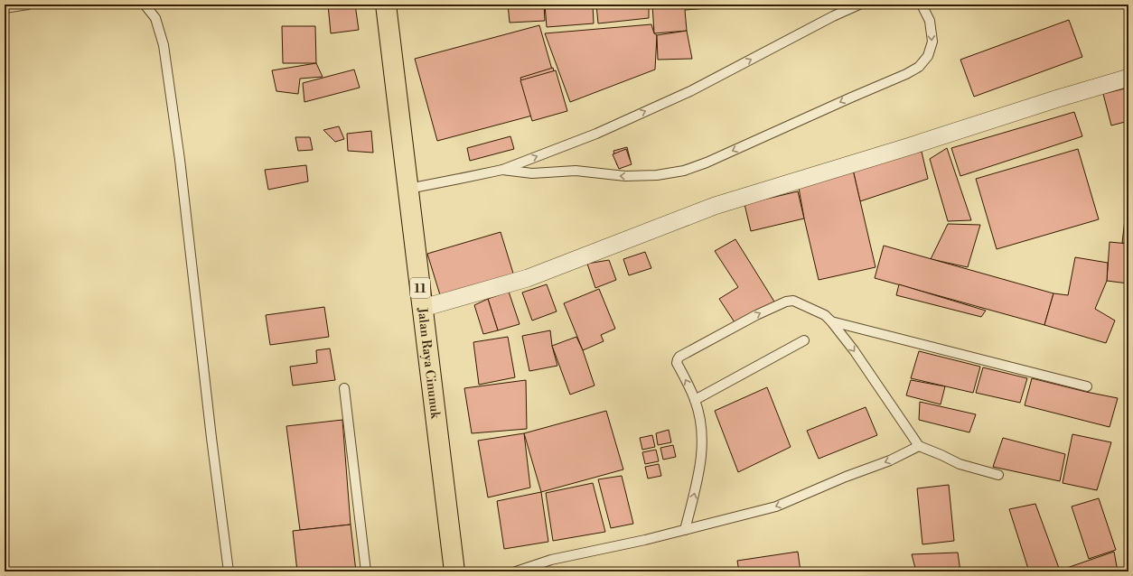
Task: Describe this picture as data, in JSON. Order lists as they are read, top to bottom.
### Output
{
  "streets": {
    "highway": ["11", "Jalan Raya Cinunuk"]
  }
}
